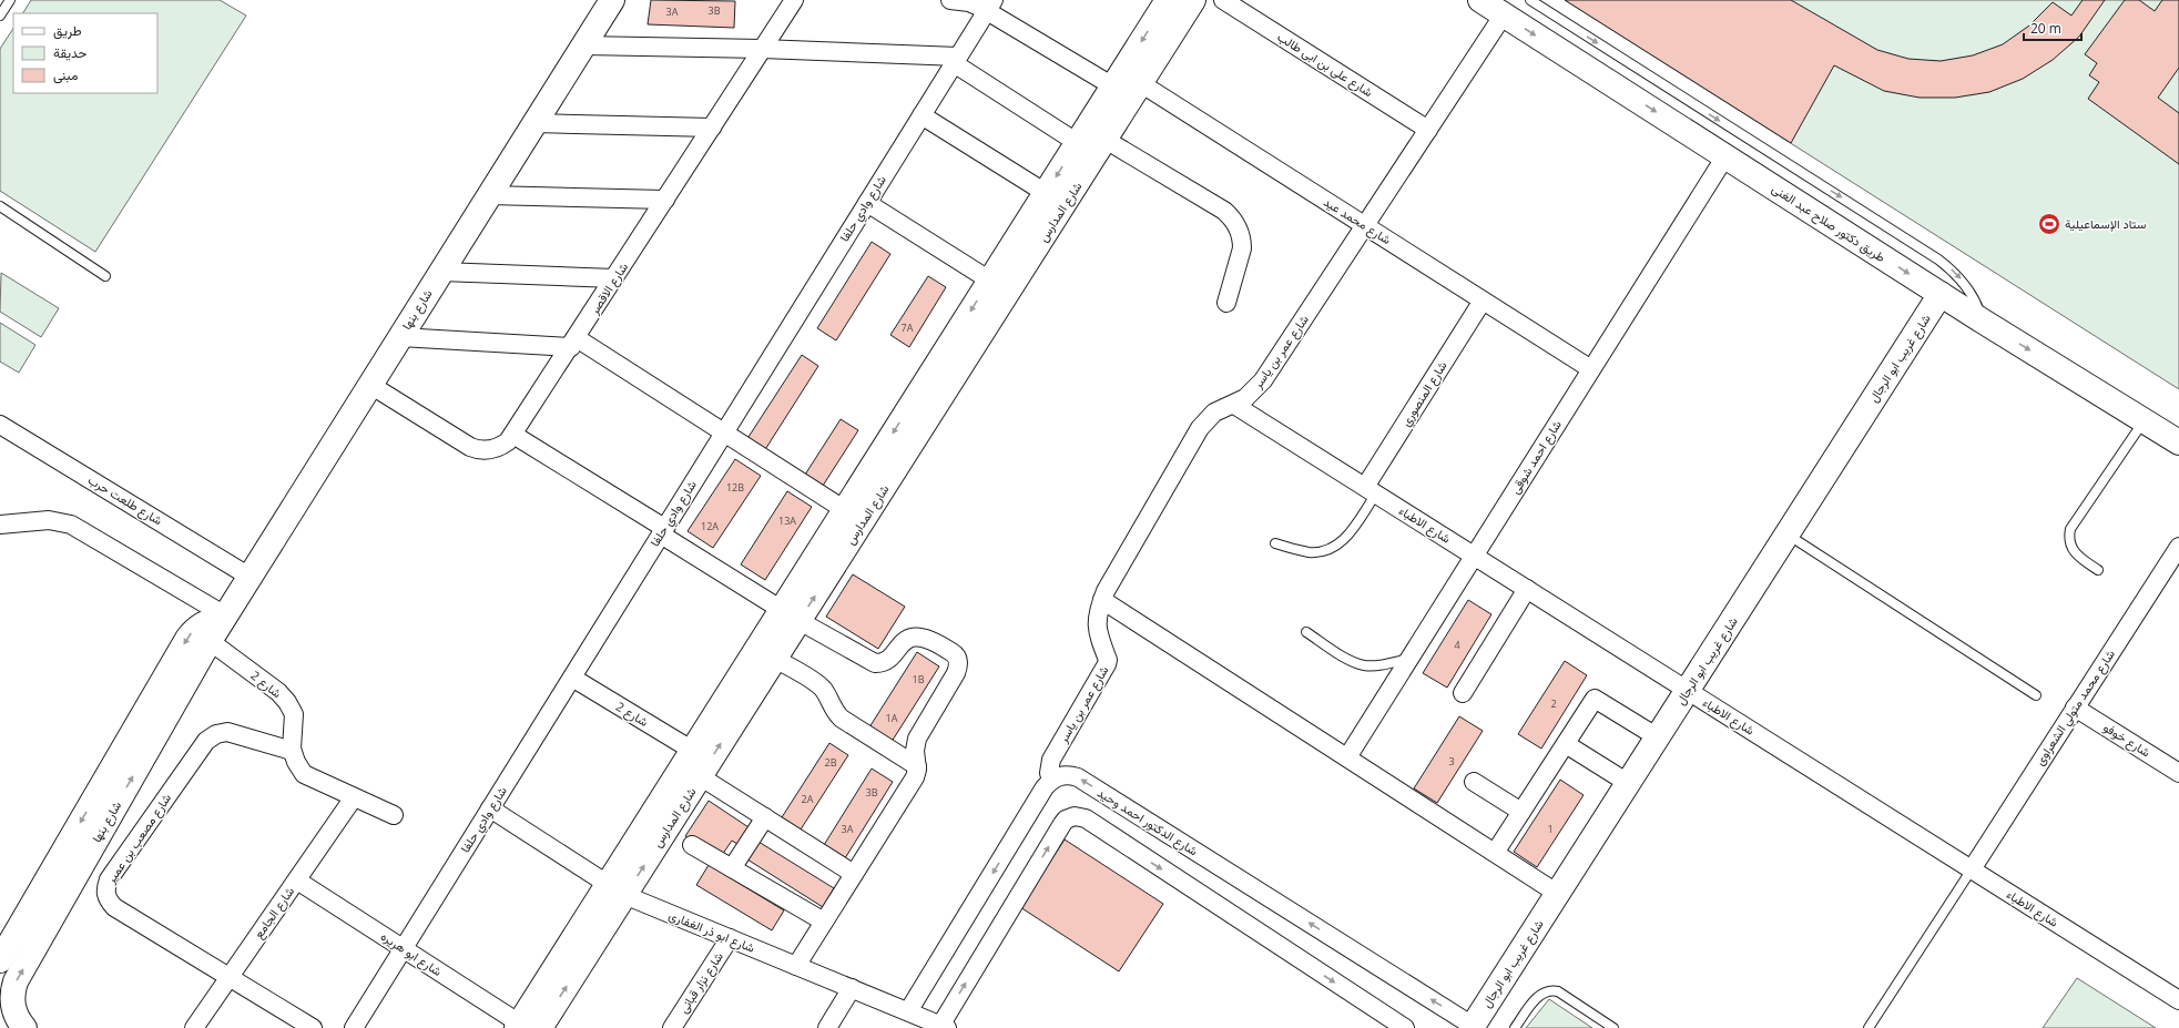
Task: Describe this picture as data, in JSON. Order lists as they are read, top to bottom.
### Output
{
  "streets": {
    "main road": [
      "شارع المدارس",
      "طريق دكتور صلاح عبد الغنى",
      "شارع بنها",
      "شارع غريب ابو الرجال"
    ],
    "street": [
      "شارع على بن ابى طالب",
      "شارع وادي حلفا",
      "شارع محمد عيد",
      "شارع الاقصر",
      "شارع عمر بن ياسر",
      "شارع المنصوري",
      "شارع احمد شوقى",
      "شارع طلعت حرب",
      "شارع الاطباء",
      "شارع 2",
      "شارع محمد متولي الشعراوى",
      "شارع خوفو",
      "شارع الدكتور احمد وحيد",
      "شارع مصعب بن عمير",
      "شارع الجامع",
      "شارع ابو ذر الغفارى",
      "شارع ابو هريره",
      "شارع نزار قبانى"
    ]
  },
  "crossings": [
    ["شارع على بن ابى طالب", "شارع عمر بن ياسر"],
    ["شارع وادي حلفا", "شارع محمد عيد"],
    ["شارع وادي حلفا", "شارع 2"],
    ["شارع وادي حلفا", "شارع ابو ذر الغفارى"],
    ["شارع وادي حلفا", "شارع ابو هريره"],
    ["شارع المدارس", "شارع محمد عيد"],
    ["شارع المدارس", "شارع 2"],
    ["شارع المدارس", "شارع ابو ذر الغفارى"],
    ["شارع المدارس", "شارع ابو هريره"],
    ["شارع محمد عيد", "شارع عمر بن ياسر"],
    ["شارع محمد عيد", "شارع المنصوري"],
    ["شارع محمد عيد", "شارع احمد شوقى"],
    ["طريق دكتور صلاح عبد الغنى", "شارع عمر بن ياسر"],
    ["طريق دكتور صلاح عبد الغنى", "شارع غريب ابو الرجال"],
    ["طريق دكتور صلاح عبد الغنى", "شارع احمد شوقى"],
    ["شارع الاقصر", "شارع بنها"],
    ["شارع بنها", "شارع طلعت حرب"],
    ["شارع بنها", "شارع 2"],
    ["شارع عمر بن ياسر", "شارع الاطباء"],
    ["شارع عمر بن ياسر", "شارع الدكتور احمد وحيد"],
    ["شارع غريب ابو الرجال", "شارع الاطباء"],
    ["شارع غريب ابو الرجال", "شارع الدكتور احمد وحيد"],
    ["شارع المنصوري", "شارع الاطباء"],
    ["شارع احمد شوقى", "شارع الاطباء"],
    ["شارع الاطباء", "شارع محمد متولي الشعراوى"],
    ["شارع 2", "شارع مصعب بن عمير"],
    ["شارع محمد متولي الشعراوى", "شارع خوفو"],
    ["شارع مصعب بن عمير", "شارع الجامع"],
    ["شارع الجامع", "شارع ابو هريره"],
    ["شارع ابو ذر الغفارى", "شارع نزار قبانى"]
  ],
  "one_way": ["طريق دكتور صلاح عبد الغنى", "شارع الدكتور احمد وحيد"],
  "places": {
    "sports": ["ستاد الإسماعيلية"]
  },
  "house_numbers": [
    "3B",
    "3A",
    "7A",
    "12B",
    "13A",
    "12A",
    "4",
    "1B",
    "2",
    "1A",
    "3",
    "2B",
    "3B",
    "2A",
    "3A",
    "1"
  ],
  "legend": ["طريق", "حديقة", "مبنى"],
  "scale_bar": "20 m"
}
